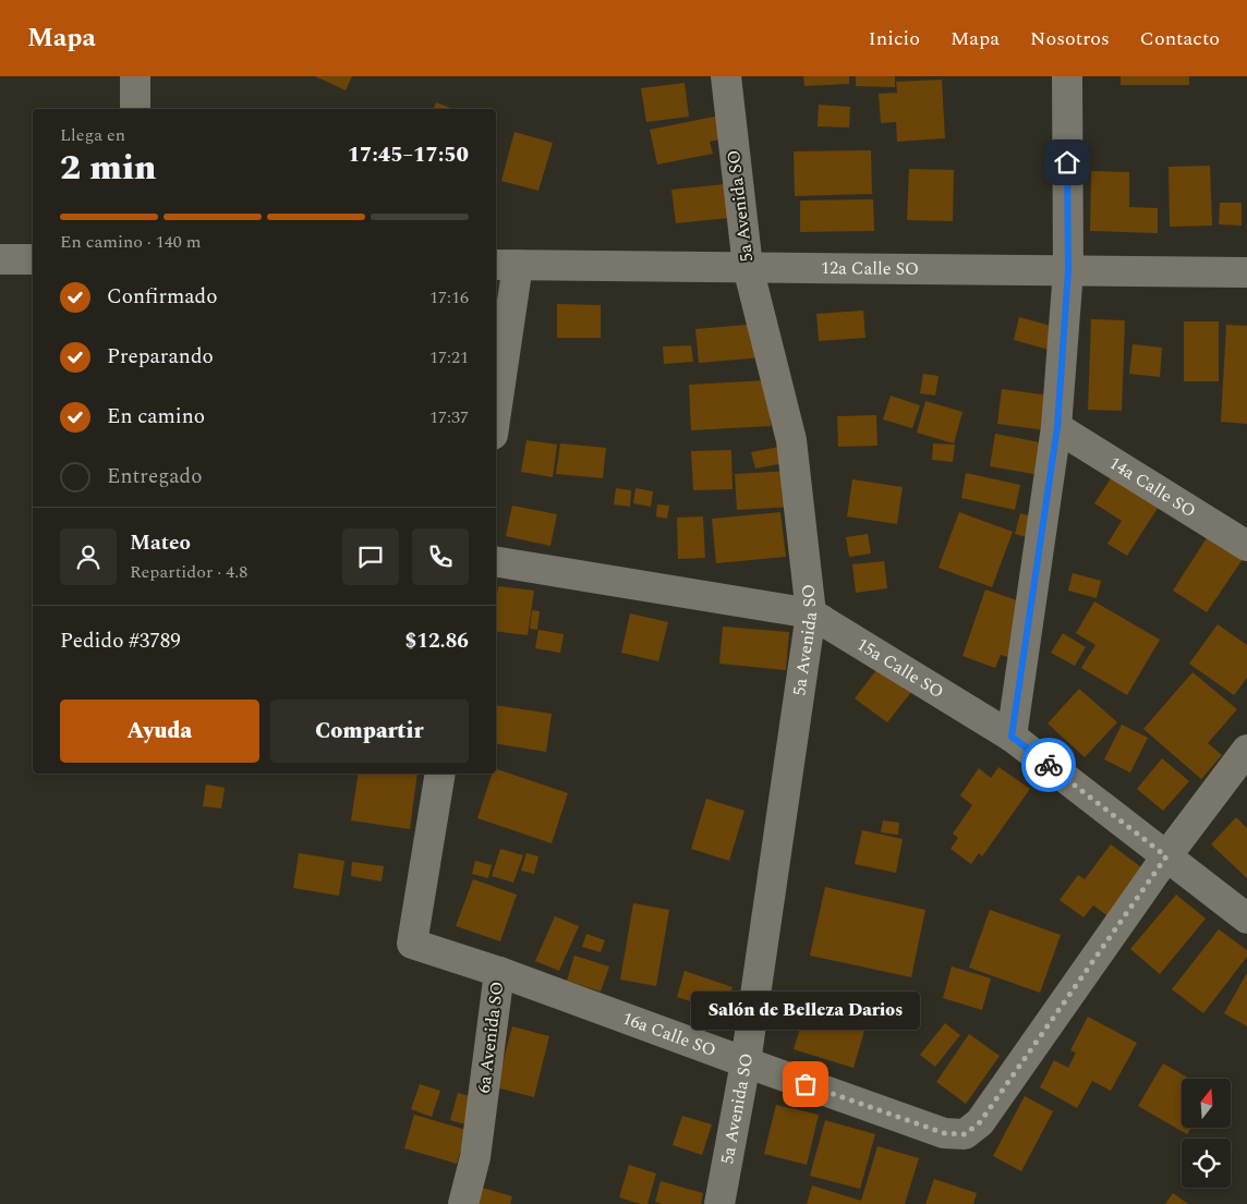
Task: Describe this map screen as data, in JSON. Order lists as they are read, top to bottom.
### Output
{
  "streets": {
    "street": [
      "5a Avenida SO",
      "12a Calle SO",
      "14a Calle SO",
      "15a Calle SO",
      "16a Calle SO",
      "6a Avenida SO"
    ]
  },
  "crossings": [
    ["5a Avenida SO", "12a Calle SO"],
    ["5a Avenida SO", "15a Calle SO"],
    ["5a Avenida SO", "16a Calle SO"],
    ["15a Calle SO", "16a Calle SO"],
    ["16a Calle SO", "6a Avenida SO"]
  ],
  "places": ["Salón de Belleza Darios"],
  "north": "top",
  "page": {
    "header": "Mapa",
    "nav": [
      "Inicio",
      "Mapa",
      "Nosotros",
      "Contacto"
    ],
    "heading": ["2 min", "Llega en", "17:45–17:50"],
    "panel": [
      "Mateo",
      "Repartidor · 4.8",
      "Pedido #3789",
      "$12.86"
    ],
    "bar": "En camino · 140 m",
    "list": [
      ["Confirmado", "17:16"],
      ["Preparando", "17:21"],
      ["En camino", "17:37"],
      "Entregado"
    ],
    "buttons": ["Ayuda", "Compartir"],
    "bubble": "Salón de Belleza Darios"
  }
}
